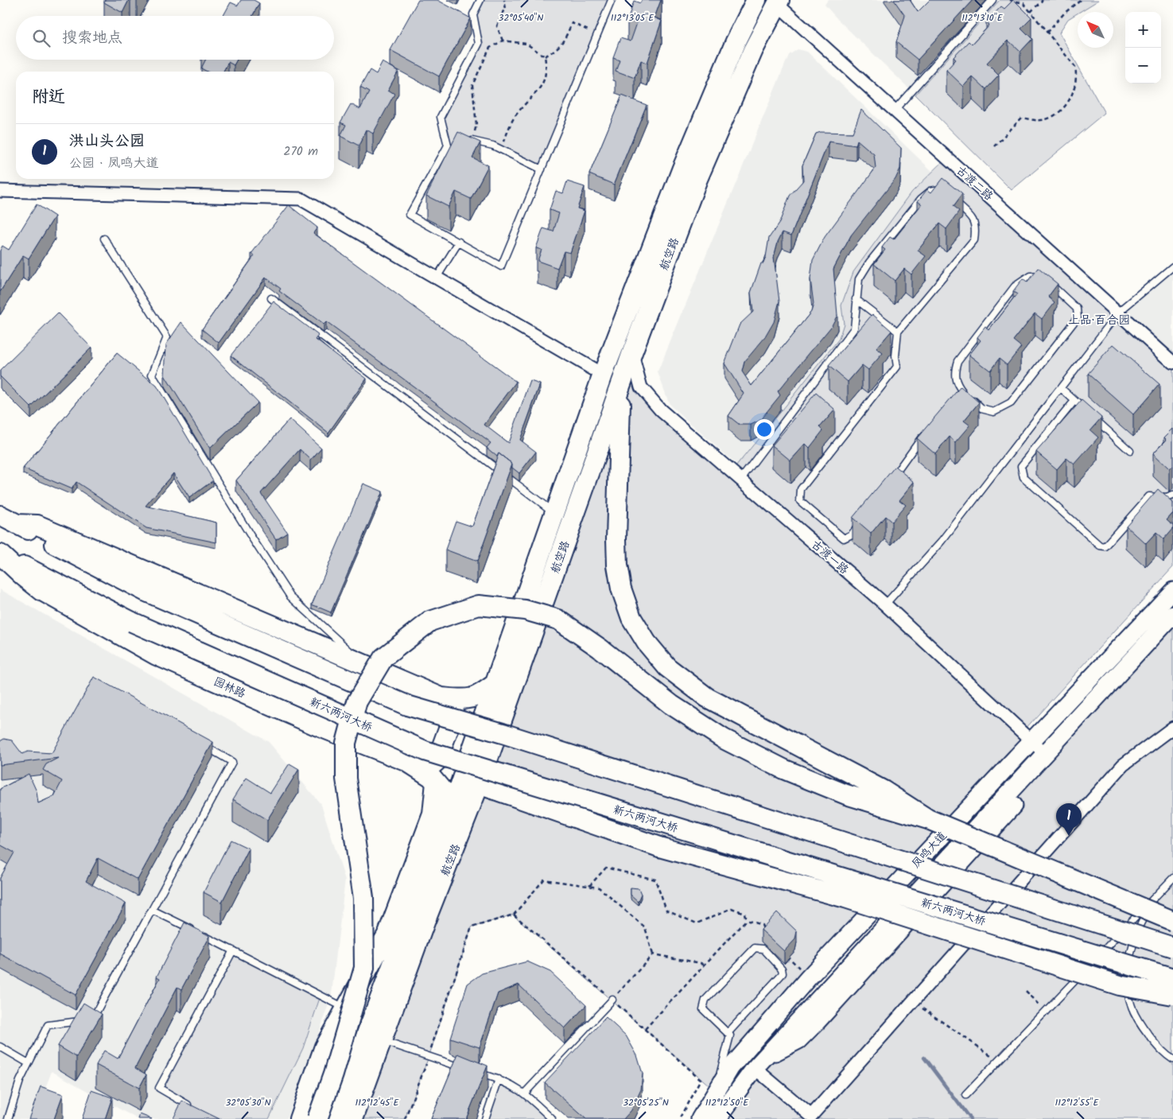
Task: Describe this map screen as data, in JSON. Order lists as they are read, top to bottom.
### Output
{
  "streets": {
    "main road": [
      "航空路",
      "园林路",
      "新六两河大桥",
      "凤鸣大道"
    ],
    "street": ["古渡二路", "古渡一路"]
  },
  "crossings": [
    ["古渡二路", "航空路"],
    ["航空路", "古渡一路"],
    ["航空路", "园林路"],
    ["古渡一路", "凤鸣大道"],
    ["园林路", "新六两河大桥"]
  ],
  "districts": ["上品·百合园"],
  "north": "top left",
  "page": {
    "map_buttons": ["+", "−"],
    "search": "搜索地点",
    "heading": "附近",
    "list": [
      {
        "mark": "1",
        "name": "洪山头公园",
        "note": "公园 · 凤鸣大道",
        "value": "270 m"
      }
    ],
    "pins": "1"
  },
  "coordinates": [
    "112°13'05\"E",
    "112°13'10\"E",
    "32°05'40\"N",
    "32°05'30\"N",
    "32°05'25\"N",
    "112°12'45\"E",
    "112°12'50\"E",
    "112°12'55\"E"
  ]
}
